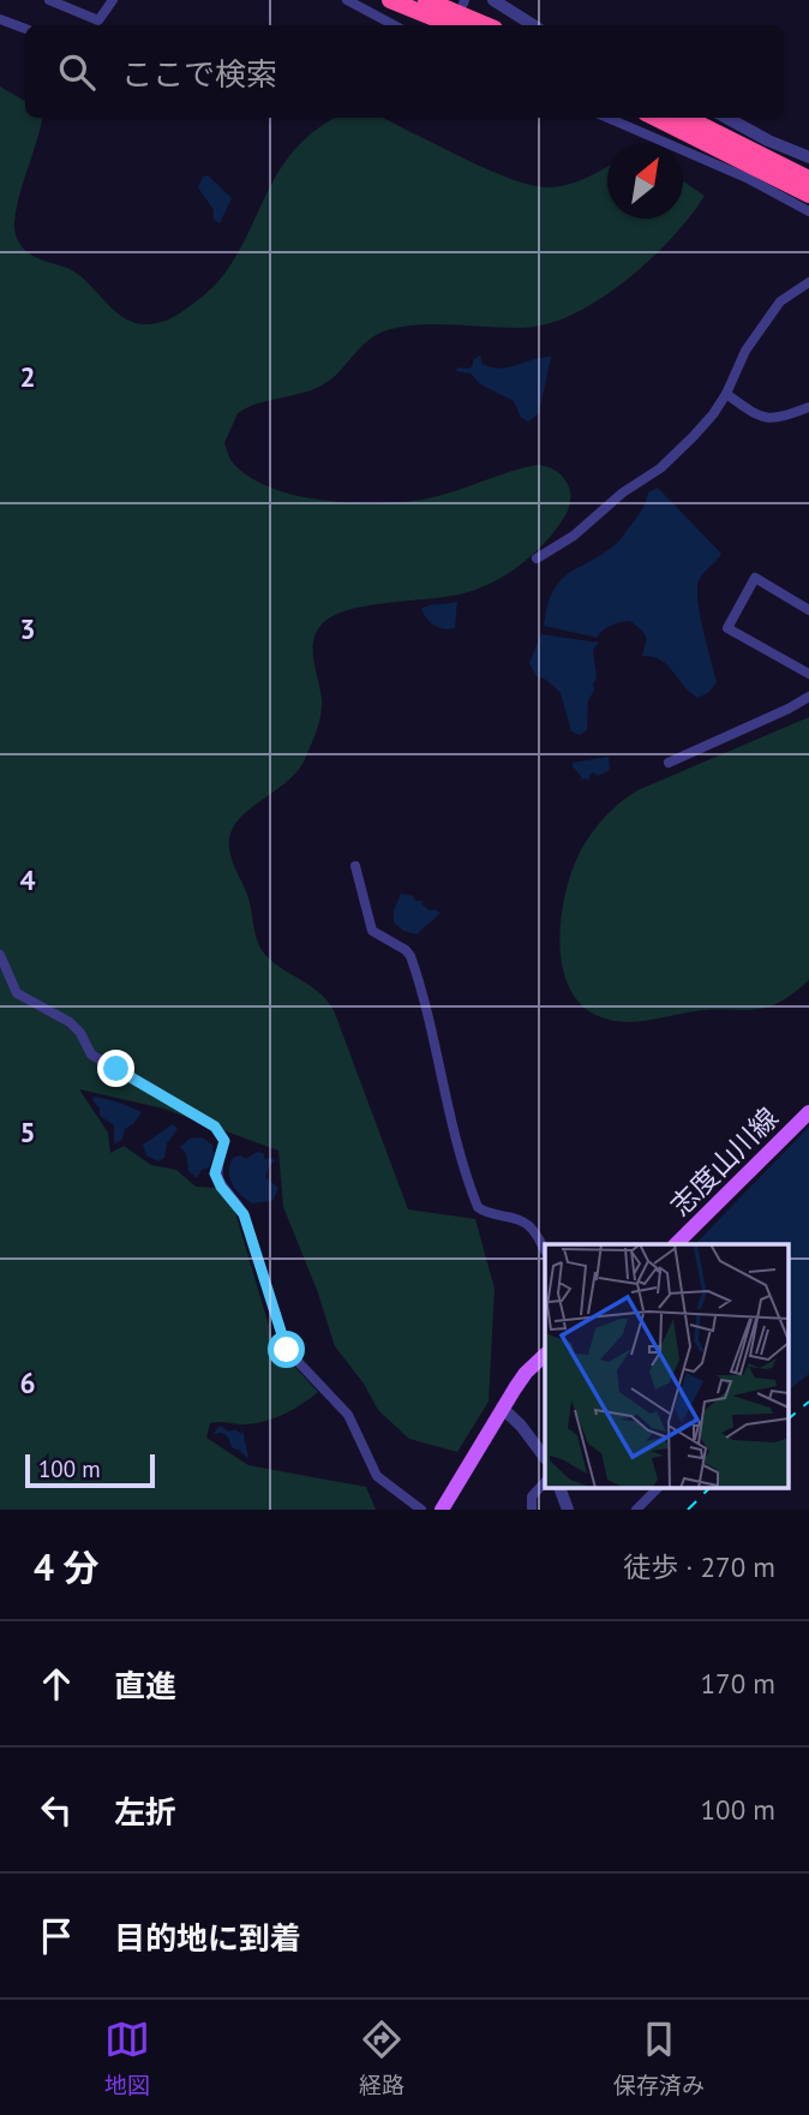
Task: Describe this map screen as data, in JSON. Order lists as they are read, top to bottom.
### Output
{
  "streets": {
    "main road": ["志度山川線"]
  },
  "scale_bar": "100 m",
  "north": "top right",
  "page": {
    "search": "ここで検索",
    "scale": "100 m",
    "heading": ["4 分", "徒歩 · 270 m"],
    "list": [
      ["直進", "170 m"],
      ["左折", "100 m"],
      "目的地に到着"
    ],
    "nav": ["地図", "経路", "保存済み"]
  },
  "grid": {
    "rows": [
      "2",
      "3",
      "4",
      "5",
      "6"
    ]
  }
}
